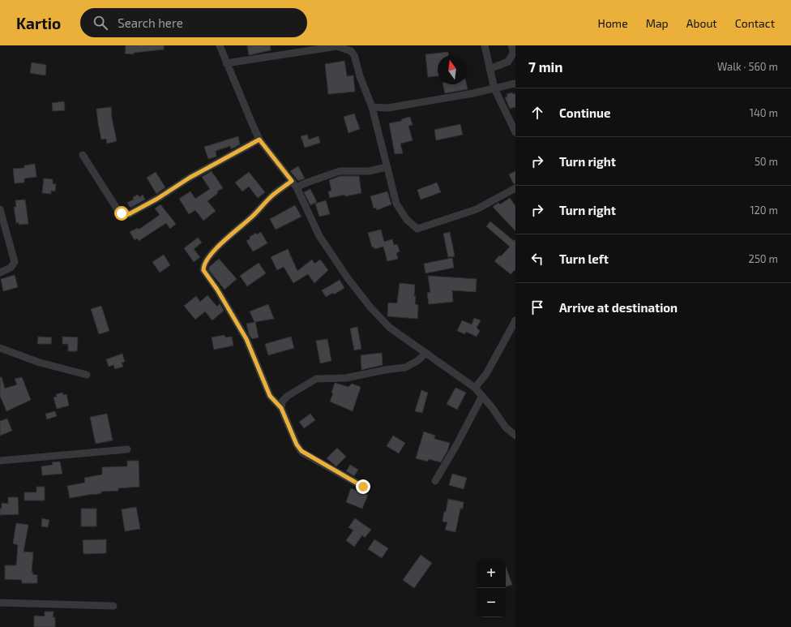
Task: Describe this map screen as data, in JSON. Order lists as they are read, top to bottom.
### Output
{
  "north": "top",
  "page": {
    "header": "Kartio",
    "search": "Search here",
    "nav": [
      "Home",
      "Map",
      "About",
      "Contact"
    ],
    "heading": ["7 min", "Walk · 560 m"],
    "list": [
      ["Continue", "140 m"],
      ["Turn right", "50 m"],
      ["Turn right", "120 m"],
      ["Turn left", "250 m"],
      "Arrive at destination"
    ],
    "map_buttons": ["+", "−"]
  }
}
